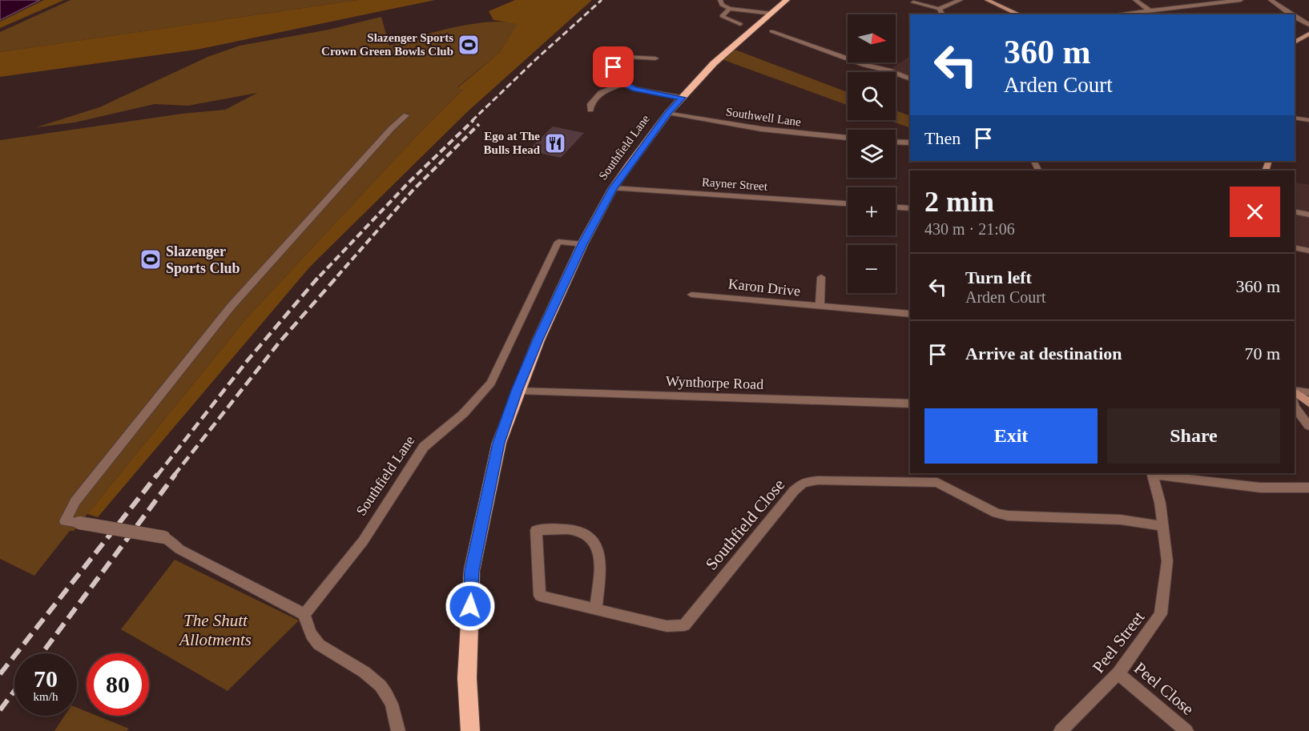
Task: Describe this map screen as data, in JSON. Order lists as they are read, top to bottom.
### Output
{
  "streets": {
    "highway": ["Southfield Lane"],
    "street": [
      "Southwell Lane",
      "Rayner Street",
      "Karon Drive",
      "Wynthorpe Road",
      "Southfield Close",
      "Peel Street",
      "Peel Close"
    ]
  },
  "crossings": [
    ["Southwell Lane", "Southfield Lane"],
    ["Southfield Lane", "Rayner Street"],
    ["Southfield Lane", "Wynthorpe Road"],
    ["Southfield Close", "Peel Street"],
    ["Peel Street", "Peel Close"]
  ],
  "parks": ["The Shutt Allotments"],
  "places": {
    "sports": ["Slazenger Sports Crown Green Bowls Club", "Slazenger Sports Club"],
    "restaurant": ["Ego at The Bulls Head"]
  },
  "north": "right",
  "page": {
    "map_buttons": ["+", "−"],
    "turn": ["360 m", "Arden Court"],
    "then": "Then",
    "heading": ["2 min", "430 m · 21:06"],
    "list": [
      {
        "name": "Turn left",
        "note": "Arden Court",
        "value": "360 m"
      },
      {
        "name": "Arrive at destination",
        "value": "70 m"
      }
    ],
    "buttons": ["Exit", "Share"],
    "speed": "70 km/h",
    "limit": "80"
  }
}
